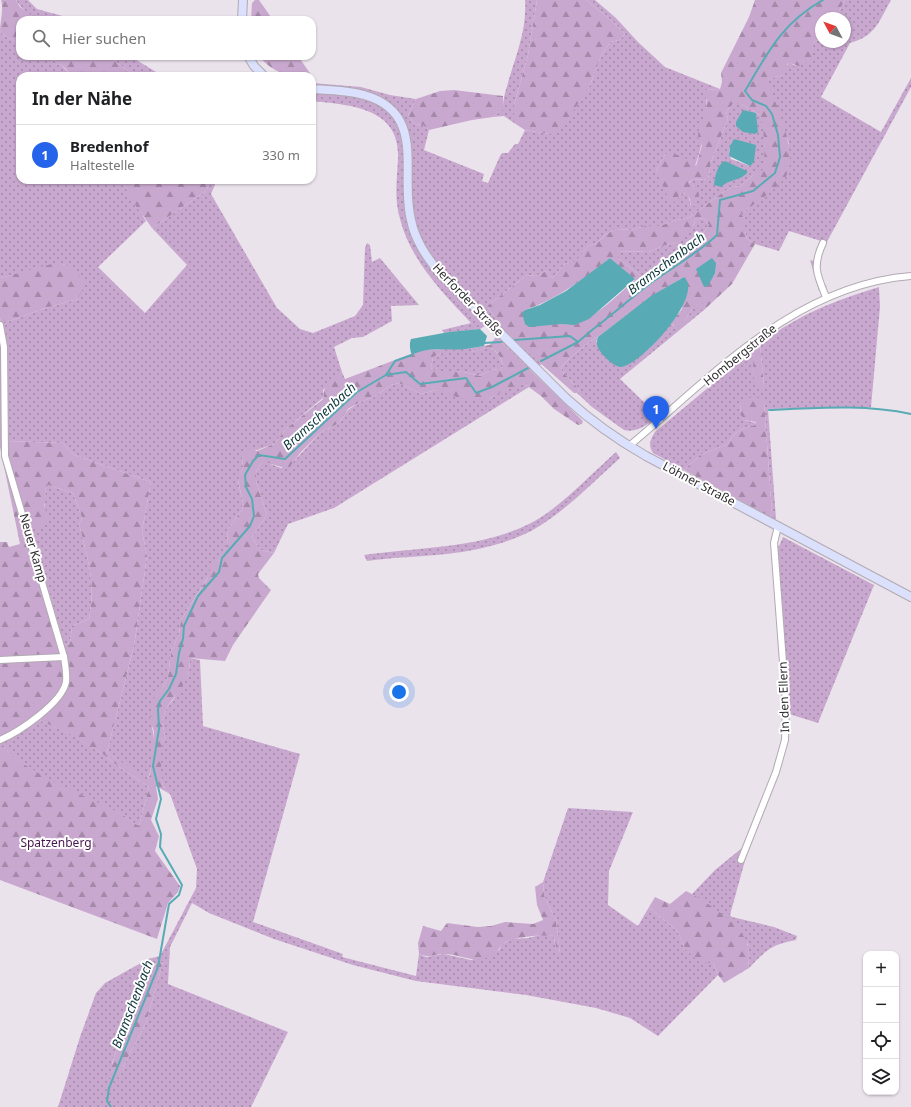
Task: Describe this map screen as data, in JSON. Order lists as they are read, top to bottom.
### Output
{
  "streets": {
    "main road": ["Herforder Straße", "Löhner Straße"],
    "street": ["Hombergstraße", "Neuer Kamp", "In den Ellern"]
  },
  "crossings": [
    ["Herforder Straße", "Löhner Straße"],
    ["Hombergstraße", "Löhner Straße"],
    ["Löhner Straße", "In den Ellern"]
  ],
  "water": ["Bramschenbach"],
  "parks": ["Spatzenberg"],
  "north": "top left",
  "page": {
    "search": "Hier suchen",
    "heading": "In der Nähe",
    "list": [
      {
        "mark": "1",
        "name": "Bredenhof",
        "note": "Haltestelle",
        "value": "330 m"
      }
    ],
    "pins": "1",
    "map_buttons": ["+", "−"]
  }
}
